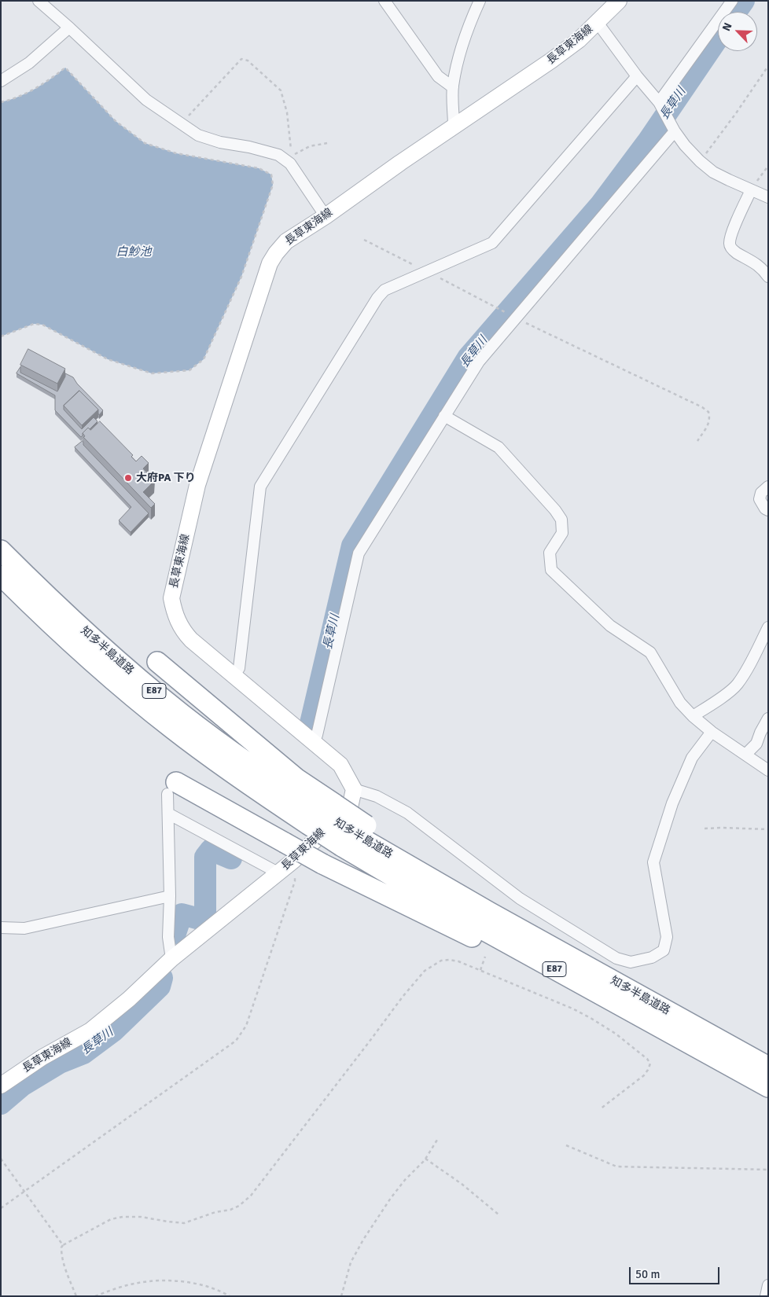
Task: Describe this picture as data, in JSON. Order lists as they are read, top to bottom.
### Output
{
  "streets": {
    "highway": ["知多半島道路", "E87"],
    "main road": ["長草東海線"]
  },
  "water": ["長草川", "白魦池"],
  "places": ["大府PA 下り"],
  "scale_bar": "50 m",
  "north": "top left"
}
